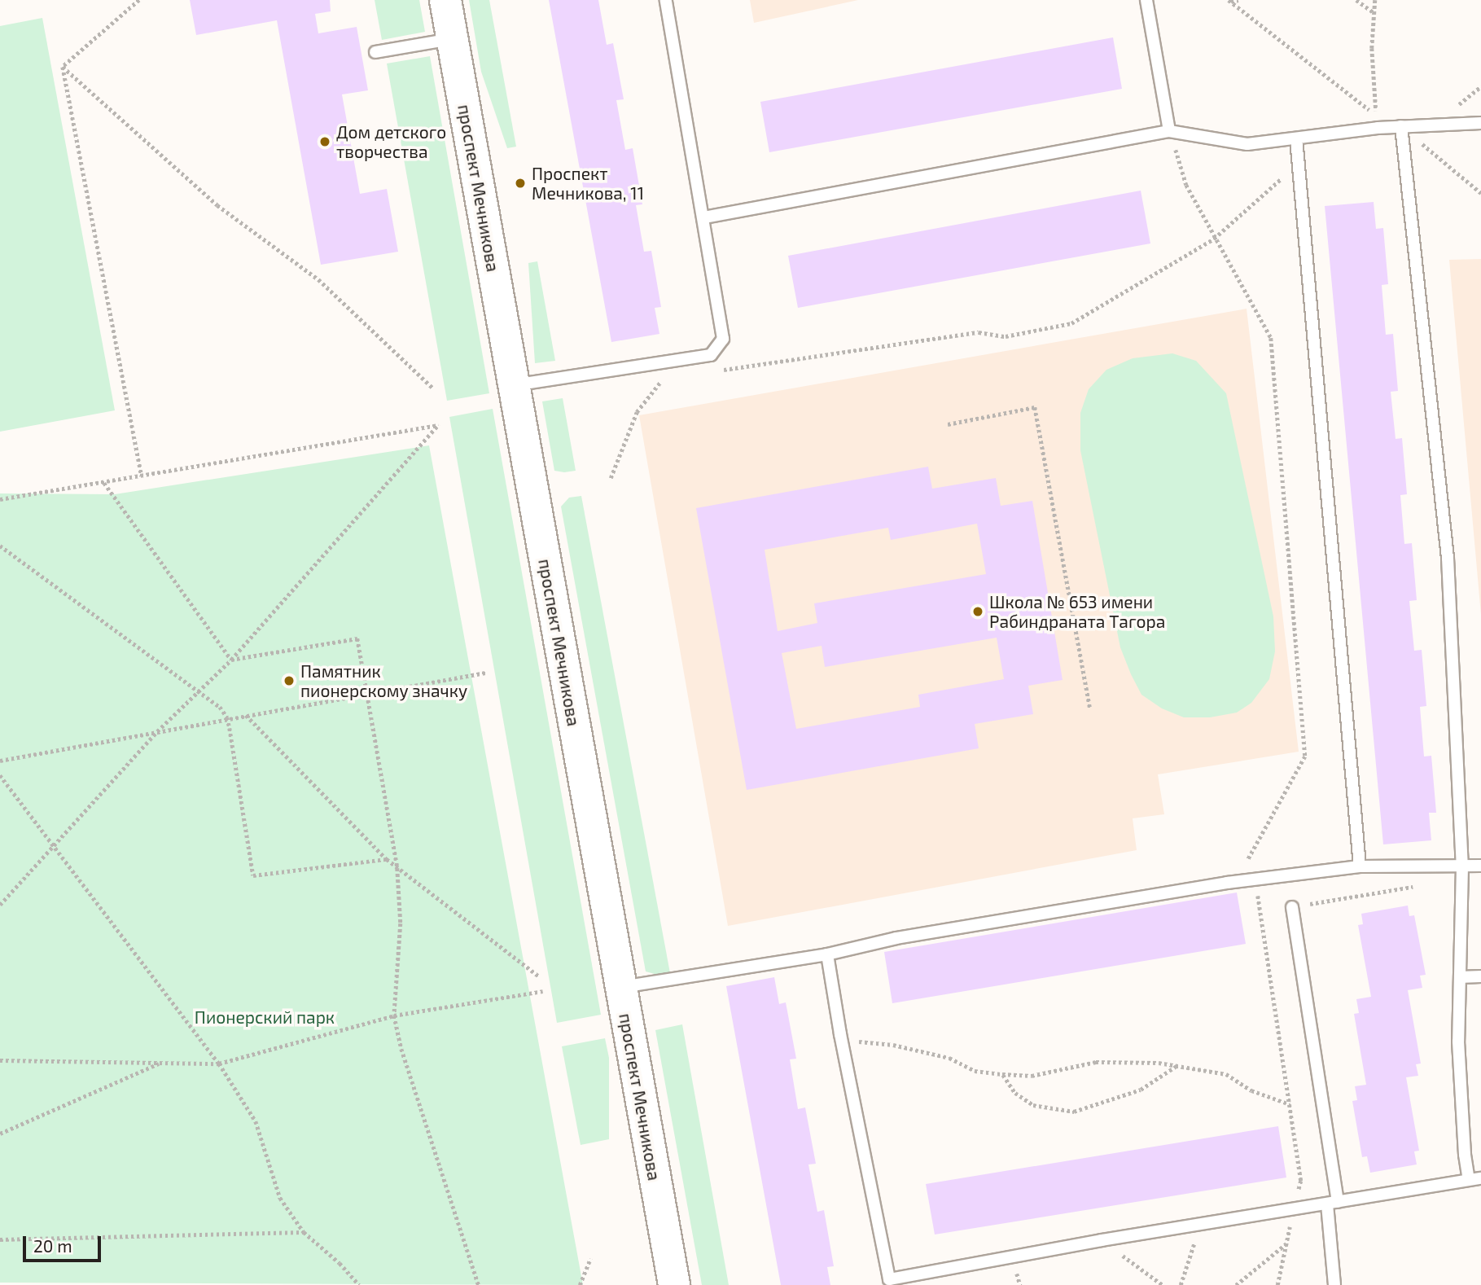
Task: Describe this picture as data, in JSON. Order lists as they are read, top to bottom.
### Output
{
  "streets": {
    "street": ["проспект Мечникова"]
  },
  "parks": ["Пионерский парк"],
  "places": [
    "Дом детского творчества",
    "Проспект Мечникова, 11",
    "Школа № 653 имени Рабиндраната Тагора",
    "Памятник пионерскому значку"
  ],
  "scale_bar": "20 m"
}
